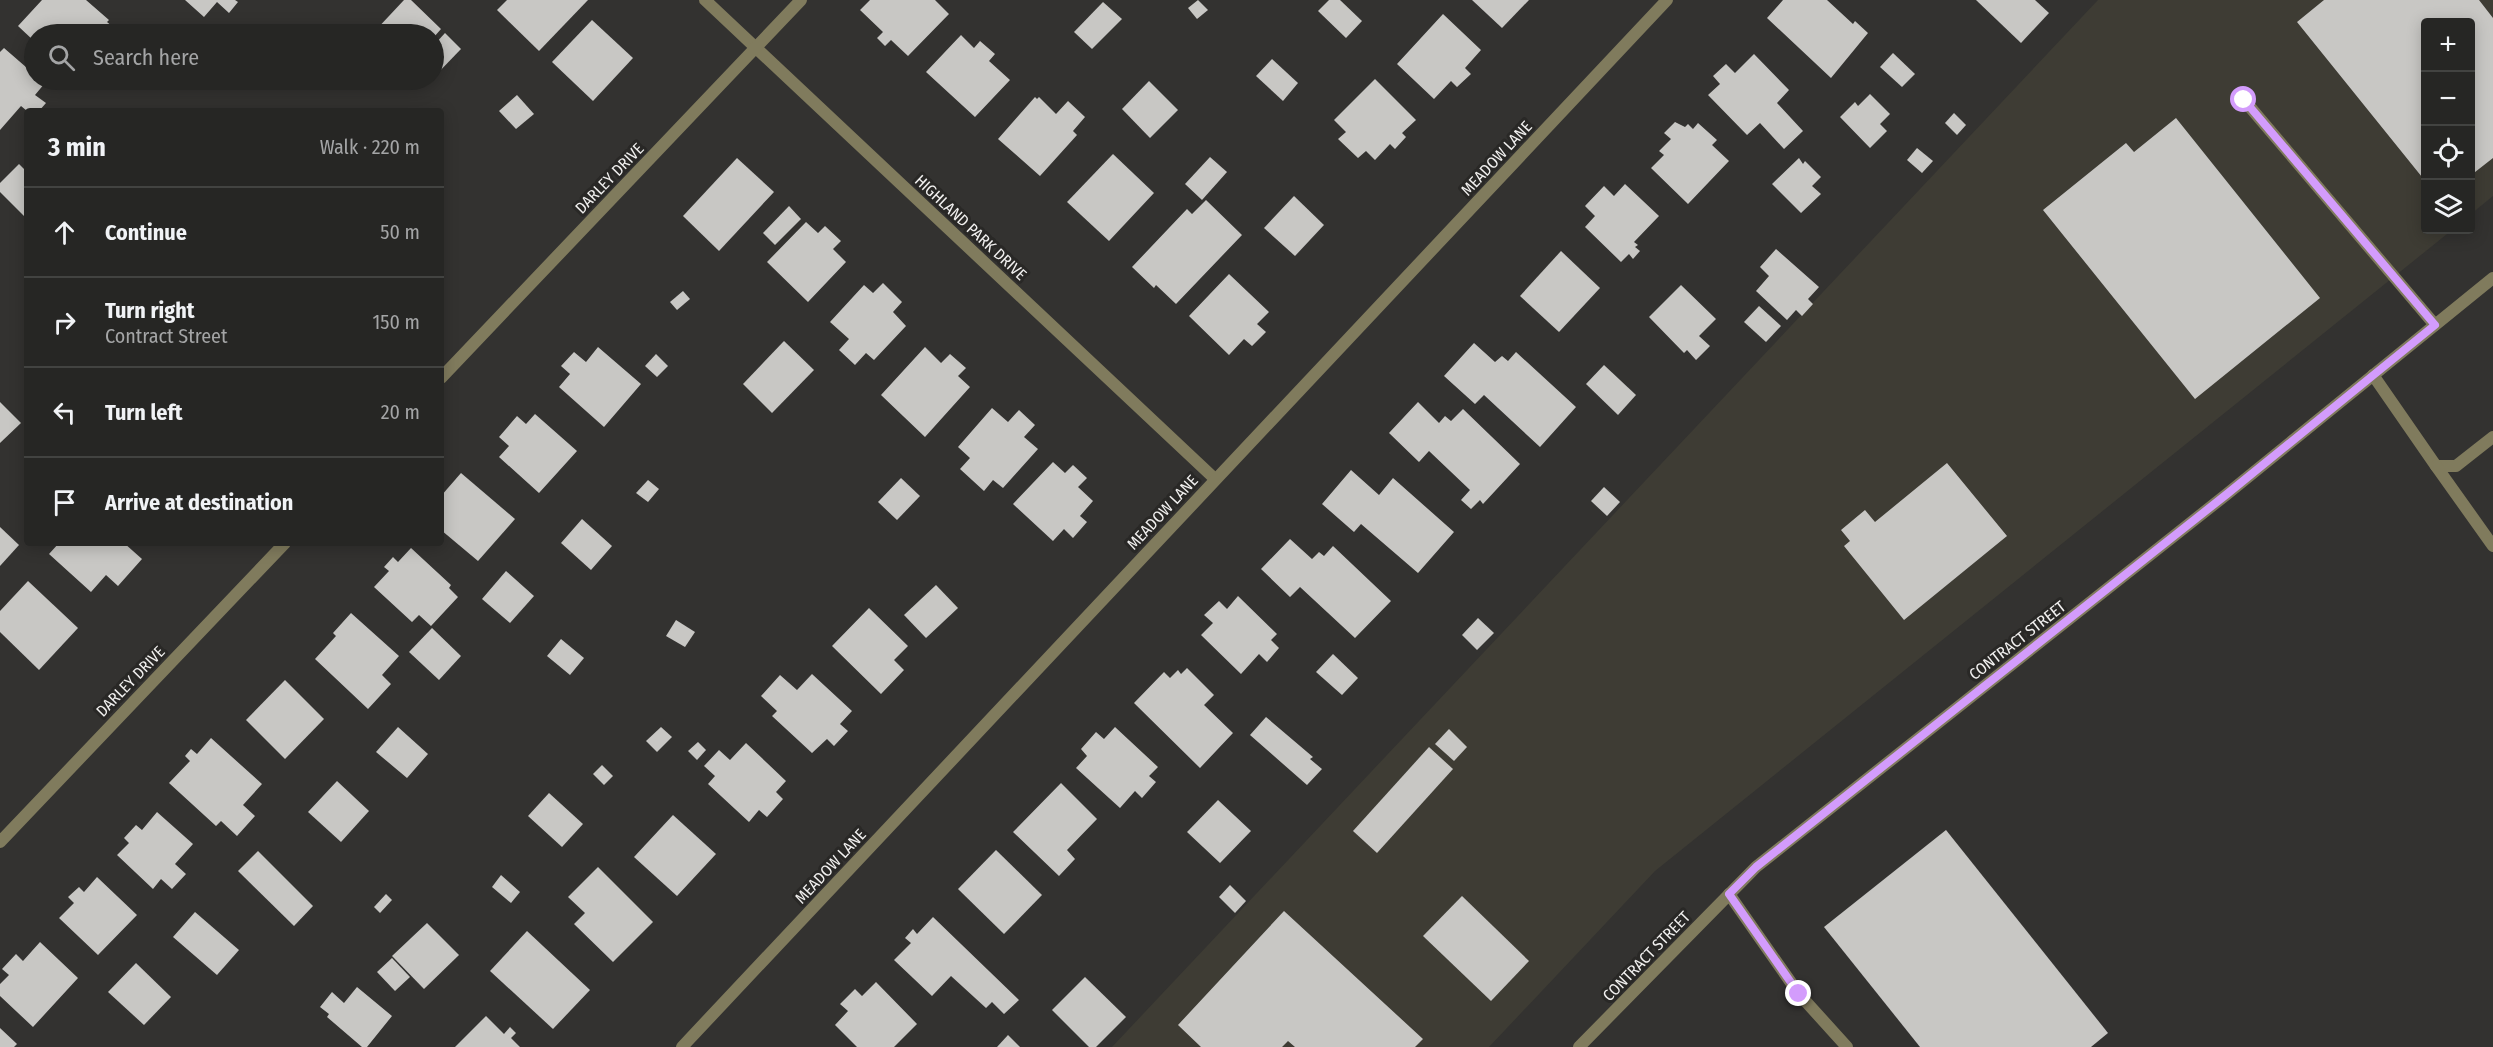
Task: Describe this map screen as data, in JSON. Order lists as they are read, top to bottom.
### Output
{
  "streets": {
    "street": [
      "MEADOW LANE",
      "DARLEY DRIVE",
      "HIGHLAND PARK DRIVE",
      "CONTRACT STREET"
    ]
  },
  "crossings": [
    ["MEADOW LANE", "HIGHLAND PARK DRIVE"],
    ["DARLEY DRIVE", "HIGHLAND PARK DRIVE"]
  ],
  "page": {
    "map_buttons": ["+", "−"],
    "search": "Search here",
    "heading": ["3 min", "Walk · 220 m"],
    "list": [
      ["Continue", "50 m"],
      ["Turn right", "Contract Street", "150 m"],
      ["Turn left", "20 m"],
      "Arrive at destination"
    ]
  }
}
